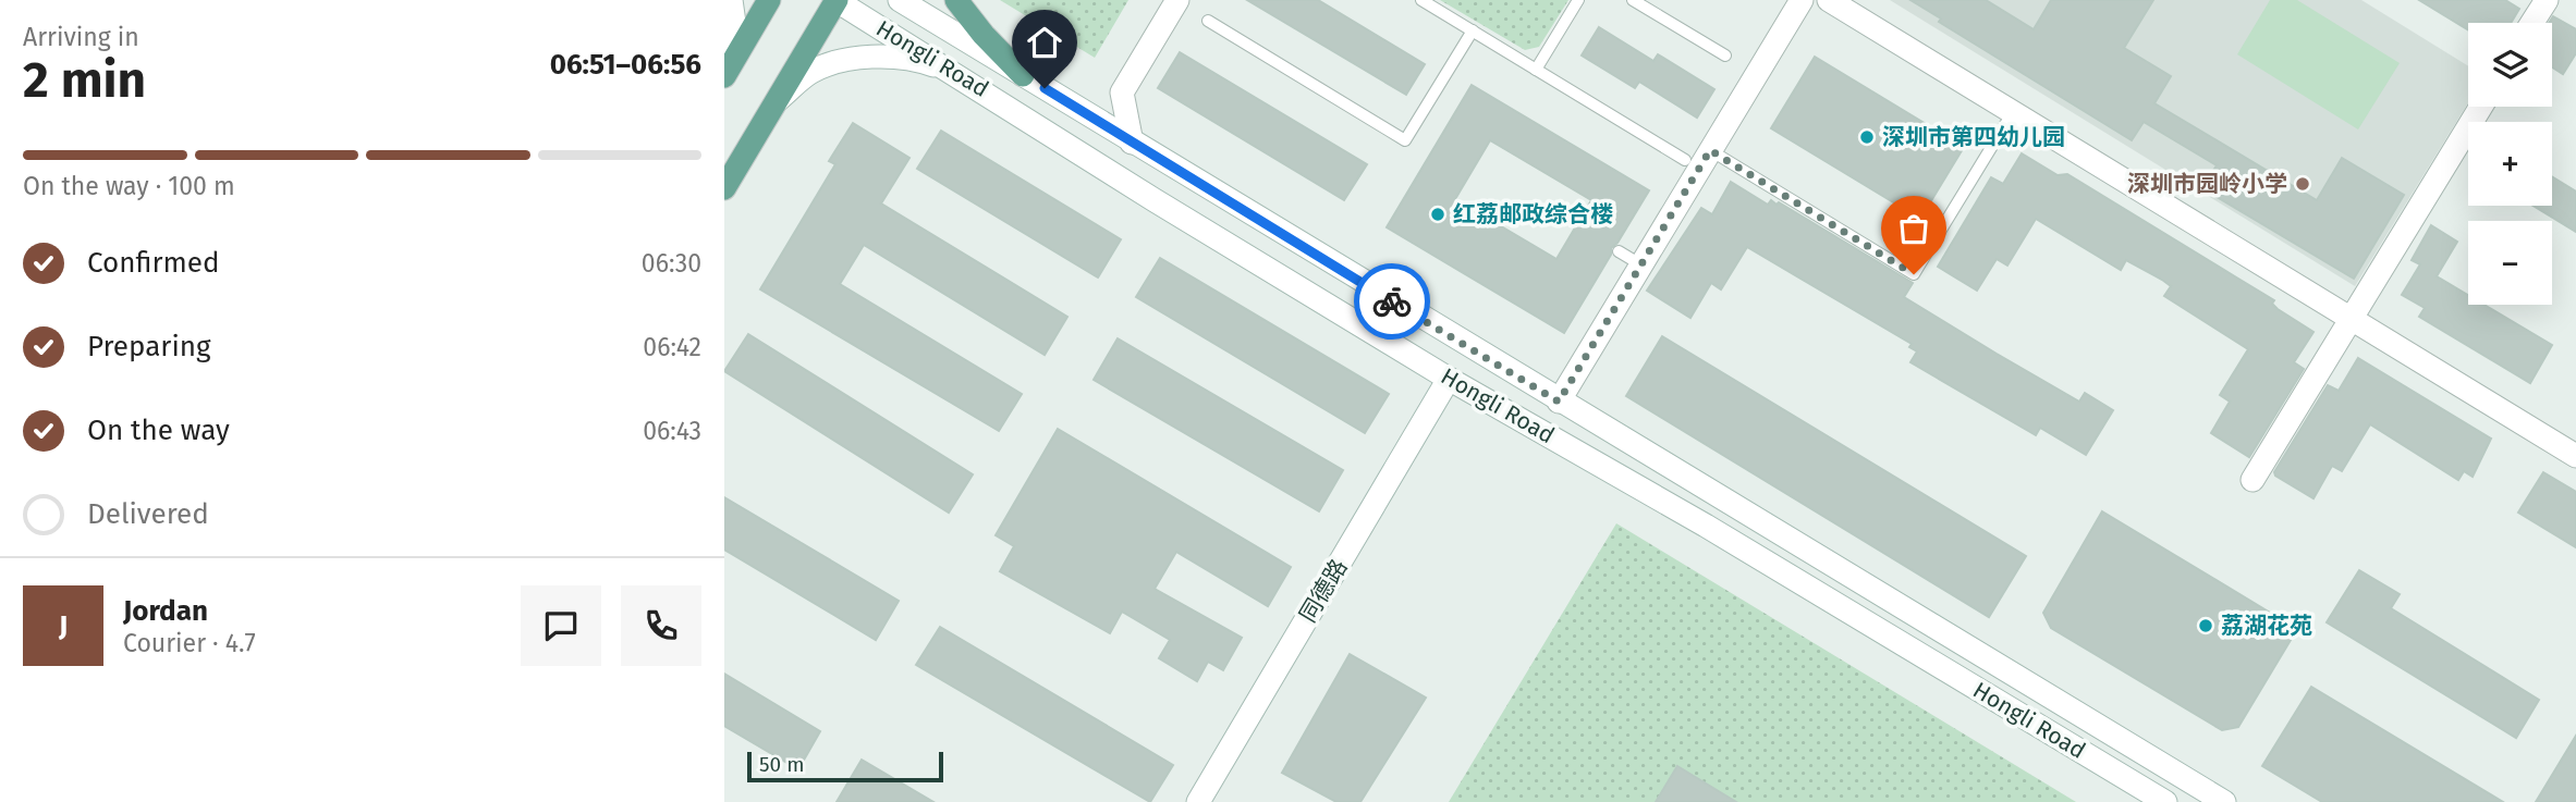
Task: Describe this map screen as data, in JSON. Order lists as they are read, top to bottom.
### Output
{
  "streets": {
    "main road": ["Hongli Road", "同德路"]
  },
  "crossings": [
    ["Hongli Road", "同德路"]
  ],
  "places": [
    "深圳市第四幼儿园",
    "深圳市园岭小学",
    "红荔邮政综合楼",
    "荔湖花苑"
  ],
  "scale_bar": "50 m",
  "page": {
    "heading": ["2 min", "Arriving in", "06:51–06:56"],
    "panel": ["Jordan", "Courier · 4.7"],
    "map_buttons": ["+", "−"],
    "bar": "On the way · 100 m",
    "list": [
      ["Confirmed", "06:30"],
      ["Preparing", "06:42"],
      ["On the way", "06:43"],
      "Delivered"
    ],
    "round": "J",
    "scale": "50 m"
  }
}
